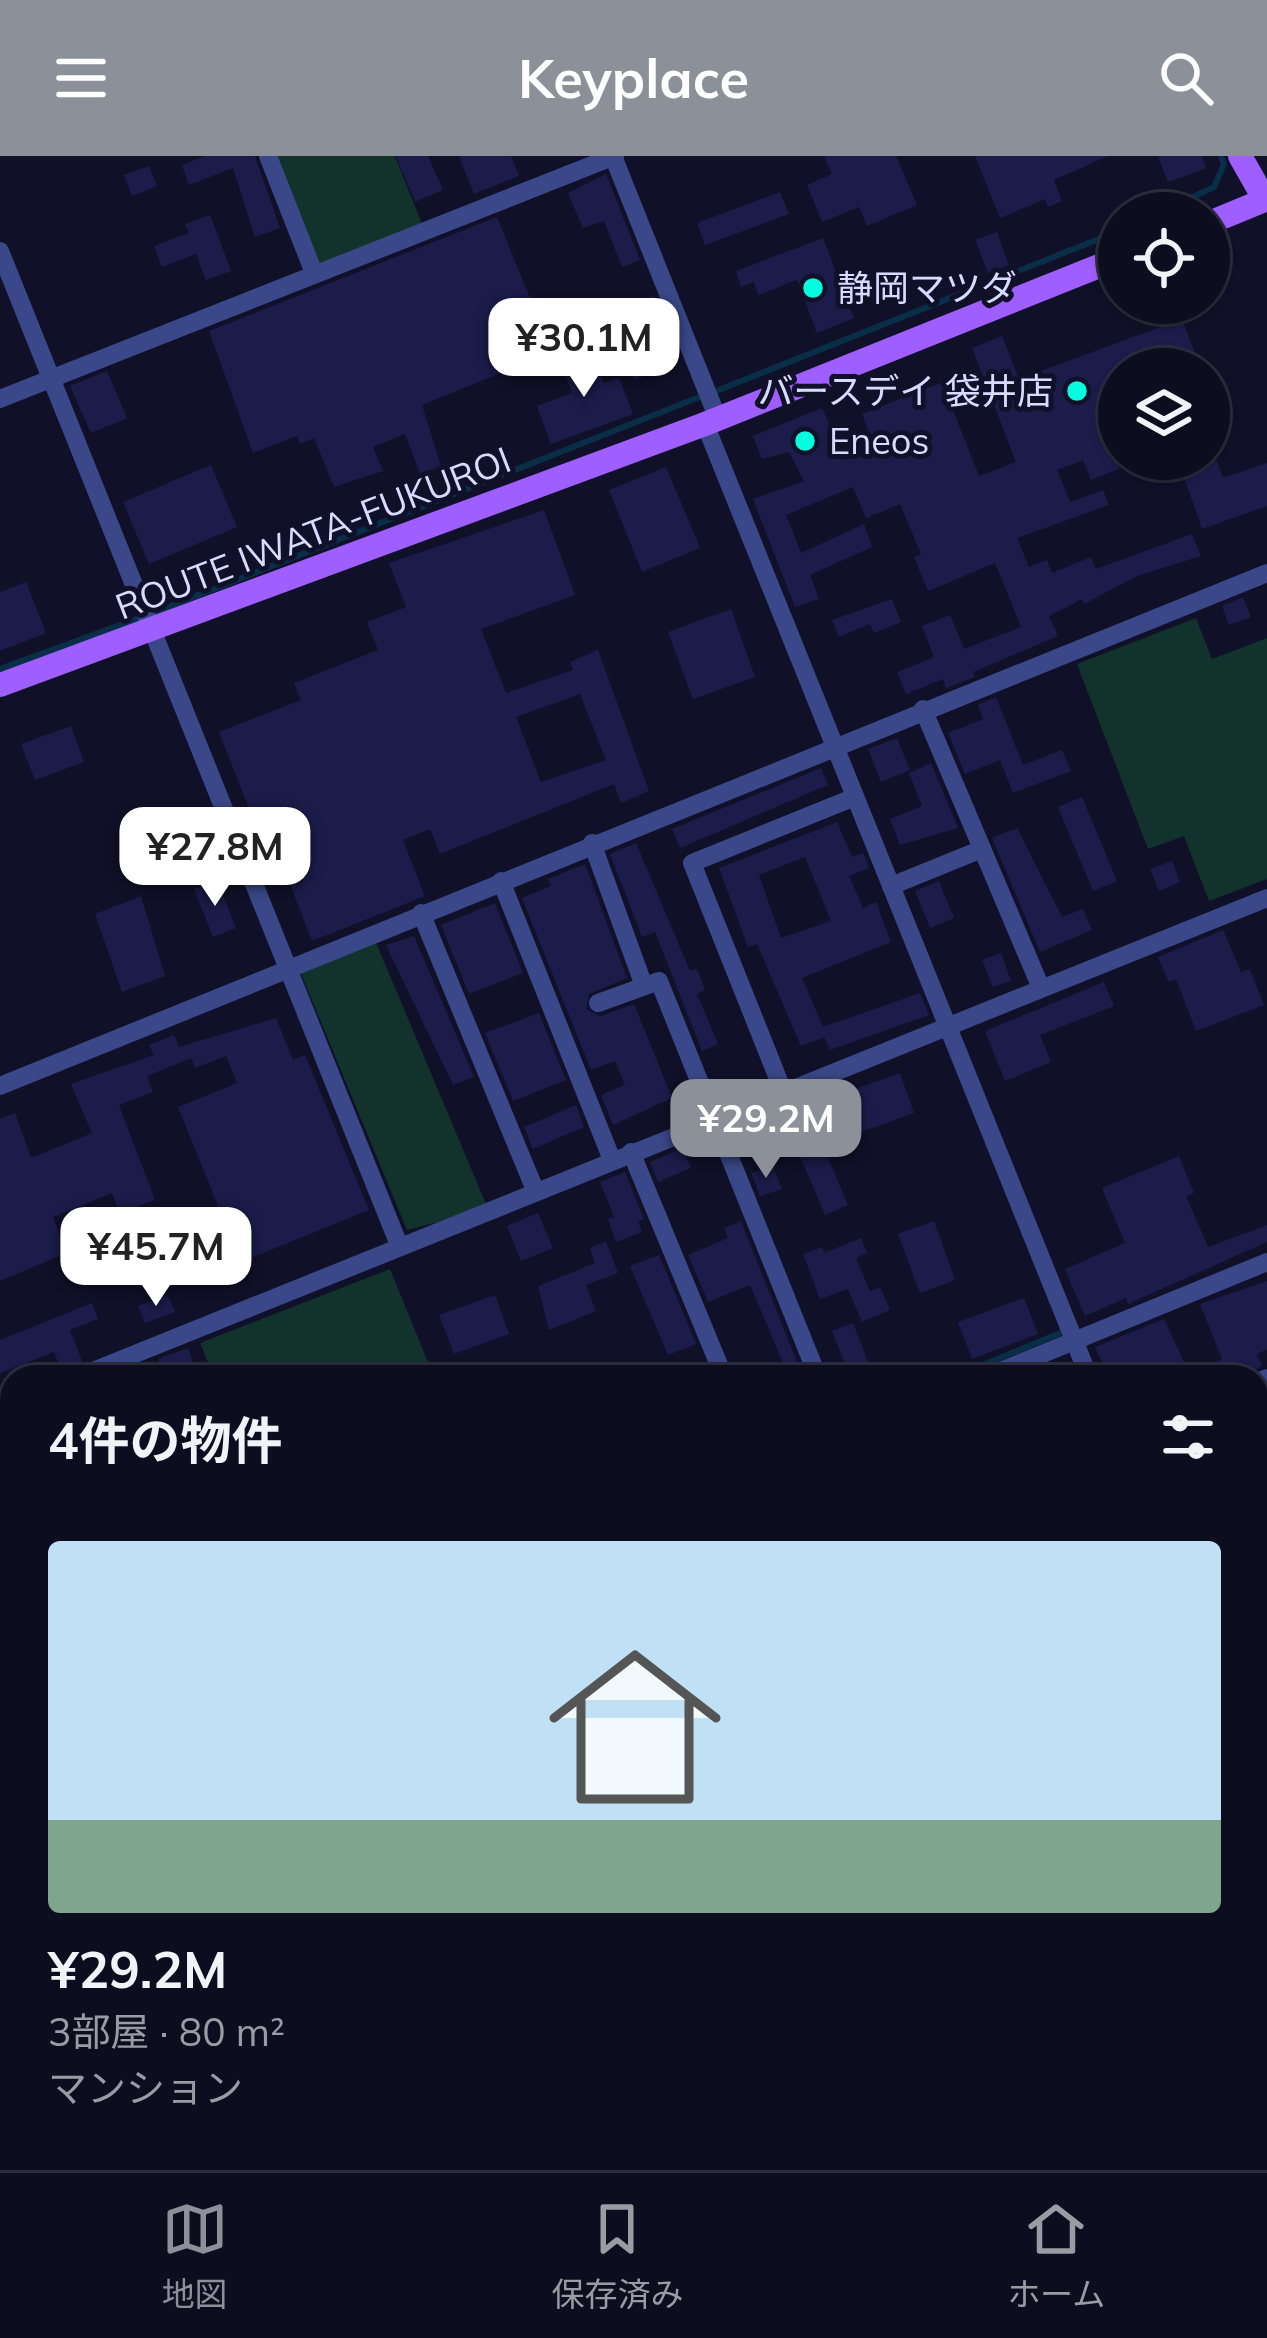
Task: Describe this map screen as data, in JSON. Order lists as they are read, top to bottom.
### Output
{
  "streets": {
    "main road": ["ROUTE IWATA-FUKUROI"]
  },
  "places": ["静岡マツダ", "バースデイ 袋井店", "Eneos"],
  "page": {
    "header": "Keyplace",
    "price": [
      "¥30.1M",
      "¥27.8M",
      "¥29.2M",
      "¥45.7M"
    ],
    "heading": "4件の物件",
    "list": [
      {
        "name": "¥29.2M",
        "note": "3部屋 · 80 m² · マンション"
      }
    ],
    "tabs": ["地図", "保存済み", "ホーム"]
  }
}
